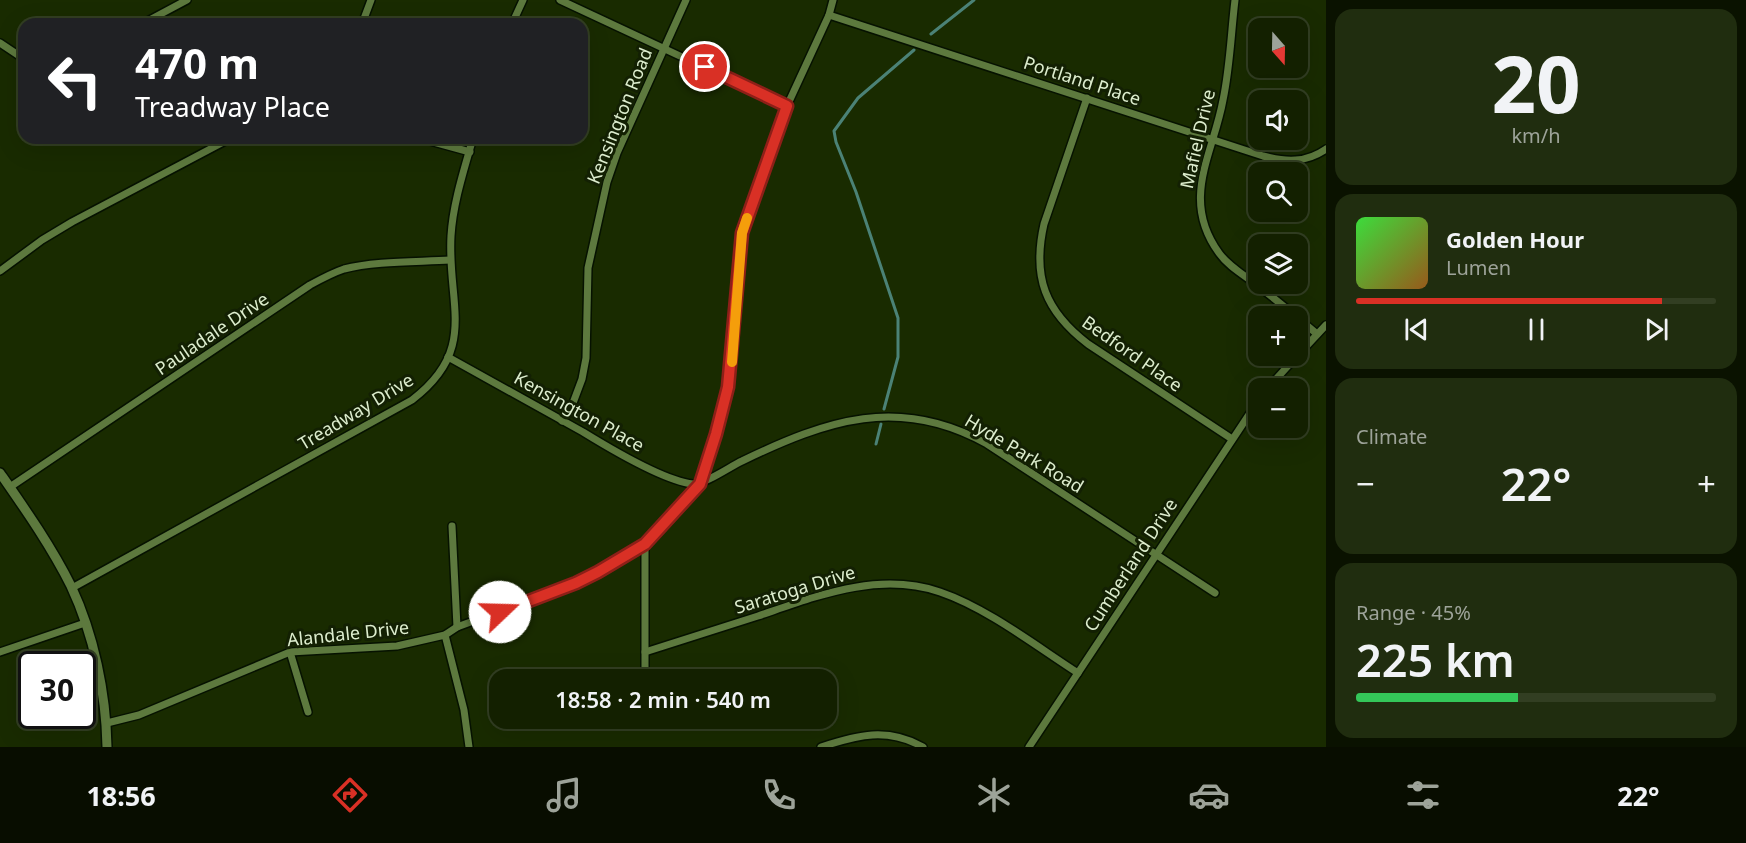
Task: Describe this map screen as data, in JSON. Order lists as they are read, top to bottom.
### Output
{
  "streets": {
    "street": [
      "Portland Place",
      "Kensington Road",
      "Mafiel Drive",
      "Pauladale Drive",
      "Bedford Place",
      "Treadway Drive",
      "Kensington Place",
      "Hyde Park Road",
      "Cumberland Drive",
      "Saratoga Drive",
      "Alandale Drive"
    ]
  },
  "crossings": [
    ["Portland Place", "Mafiel Drive"],
    ["Portland Place", "Bedford Place"],
    ["Portland Place", "Alandale Drive"],
    ["Kensington Road", "Kensington Place"],
    ["Pauladale Drive", "Treadway Drive"],
    ["Bedford Place", "Cumberland Drive"],
    ["Treadway Drive", "Kensington Place"],
    ["Kensington Place", "Hyde Park Road"],
    ["Kensington Place", "Alandale Drive"],
    ["Hyde Park Road", "Cumberland Drive"],
    ["Hyde Park Road", "Alandale Drive"],
    ["Cumberland Drive", "Saratoga Drive"]
  ],
  "north": "bottom",
  "page": {
    "tile": [
      ["20", "km/h"],
      "Climate",
      ["Range · 45%", "225 km"]
    ],
    "map_buttons": ["+", "−"],
    "turn": ["470 m", "Treadway Place"],
    "song": ["Golden Hour", "Lumen"],
    "heat": ["−", "22°", "+"],
    "limit": "30",
    "trip": "18:58 · 2 min · 540 m",
    "tabs": ["18:56", "22°"]
  }
}
